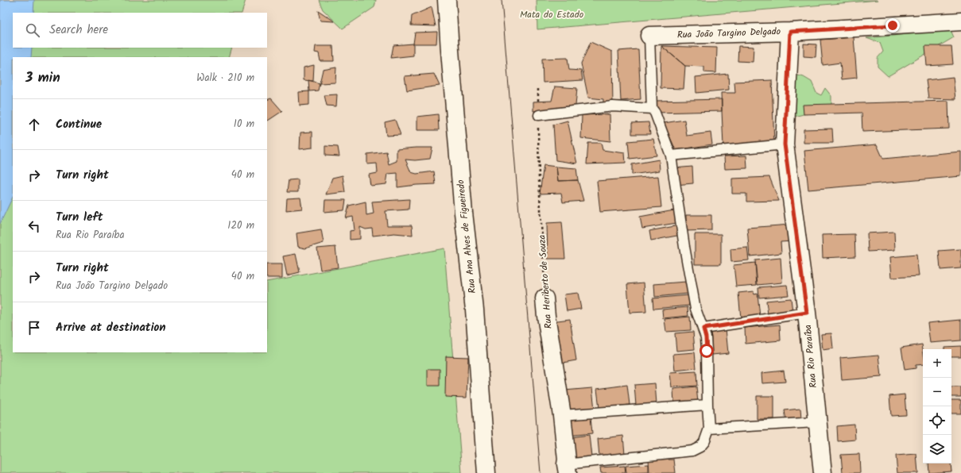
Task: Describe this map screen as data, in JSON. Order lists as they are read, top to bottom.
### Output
{
  "streets": {
    "street": [
      "Rua João Targino Delgado",
      "Rua Ana Alves de Figueiredo",
      "Rua Heriberto de Souza",
      "Rua Rio Paraíba"
    ]
  },
  "crossings": [
    ["Rua João Targino Delgado", "Rua Rio Paraíba"]
  ],
  "parks": ["Mata do Estado"],
  "page": {
    "search": "Search here",
    "heading": ["3 min", "Walk · 210 m"],
    "list": [
      ["Continue", "10 m"],
      ["Turn right", "40 m"],
      ["Turn left", "Rua Rio Paraíba", "120 m"],
      ["Turn right", "Rua João Targino Delgado", "40 m"],
      "Arrive at destination"
    ],
    "map_buttons": ["+", "−"]
  }
}
